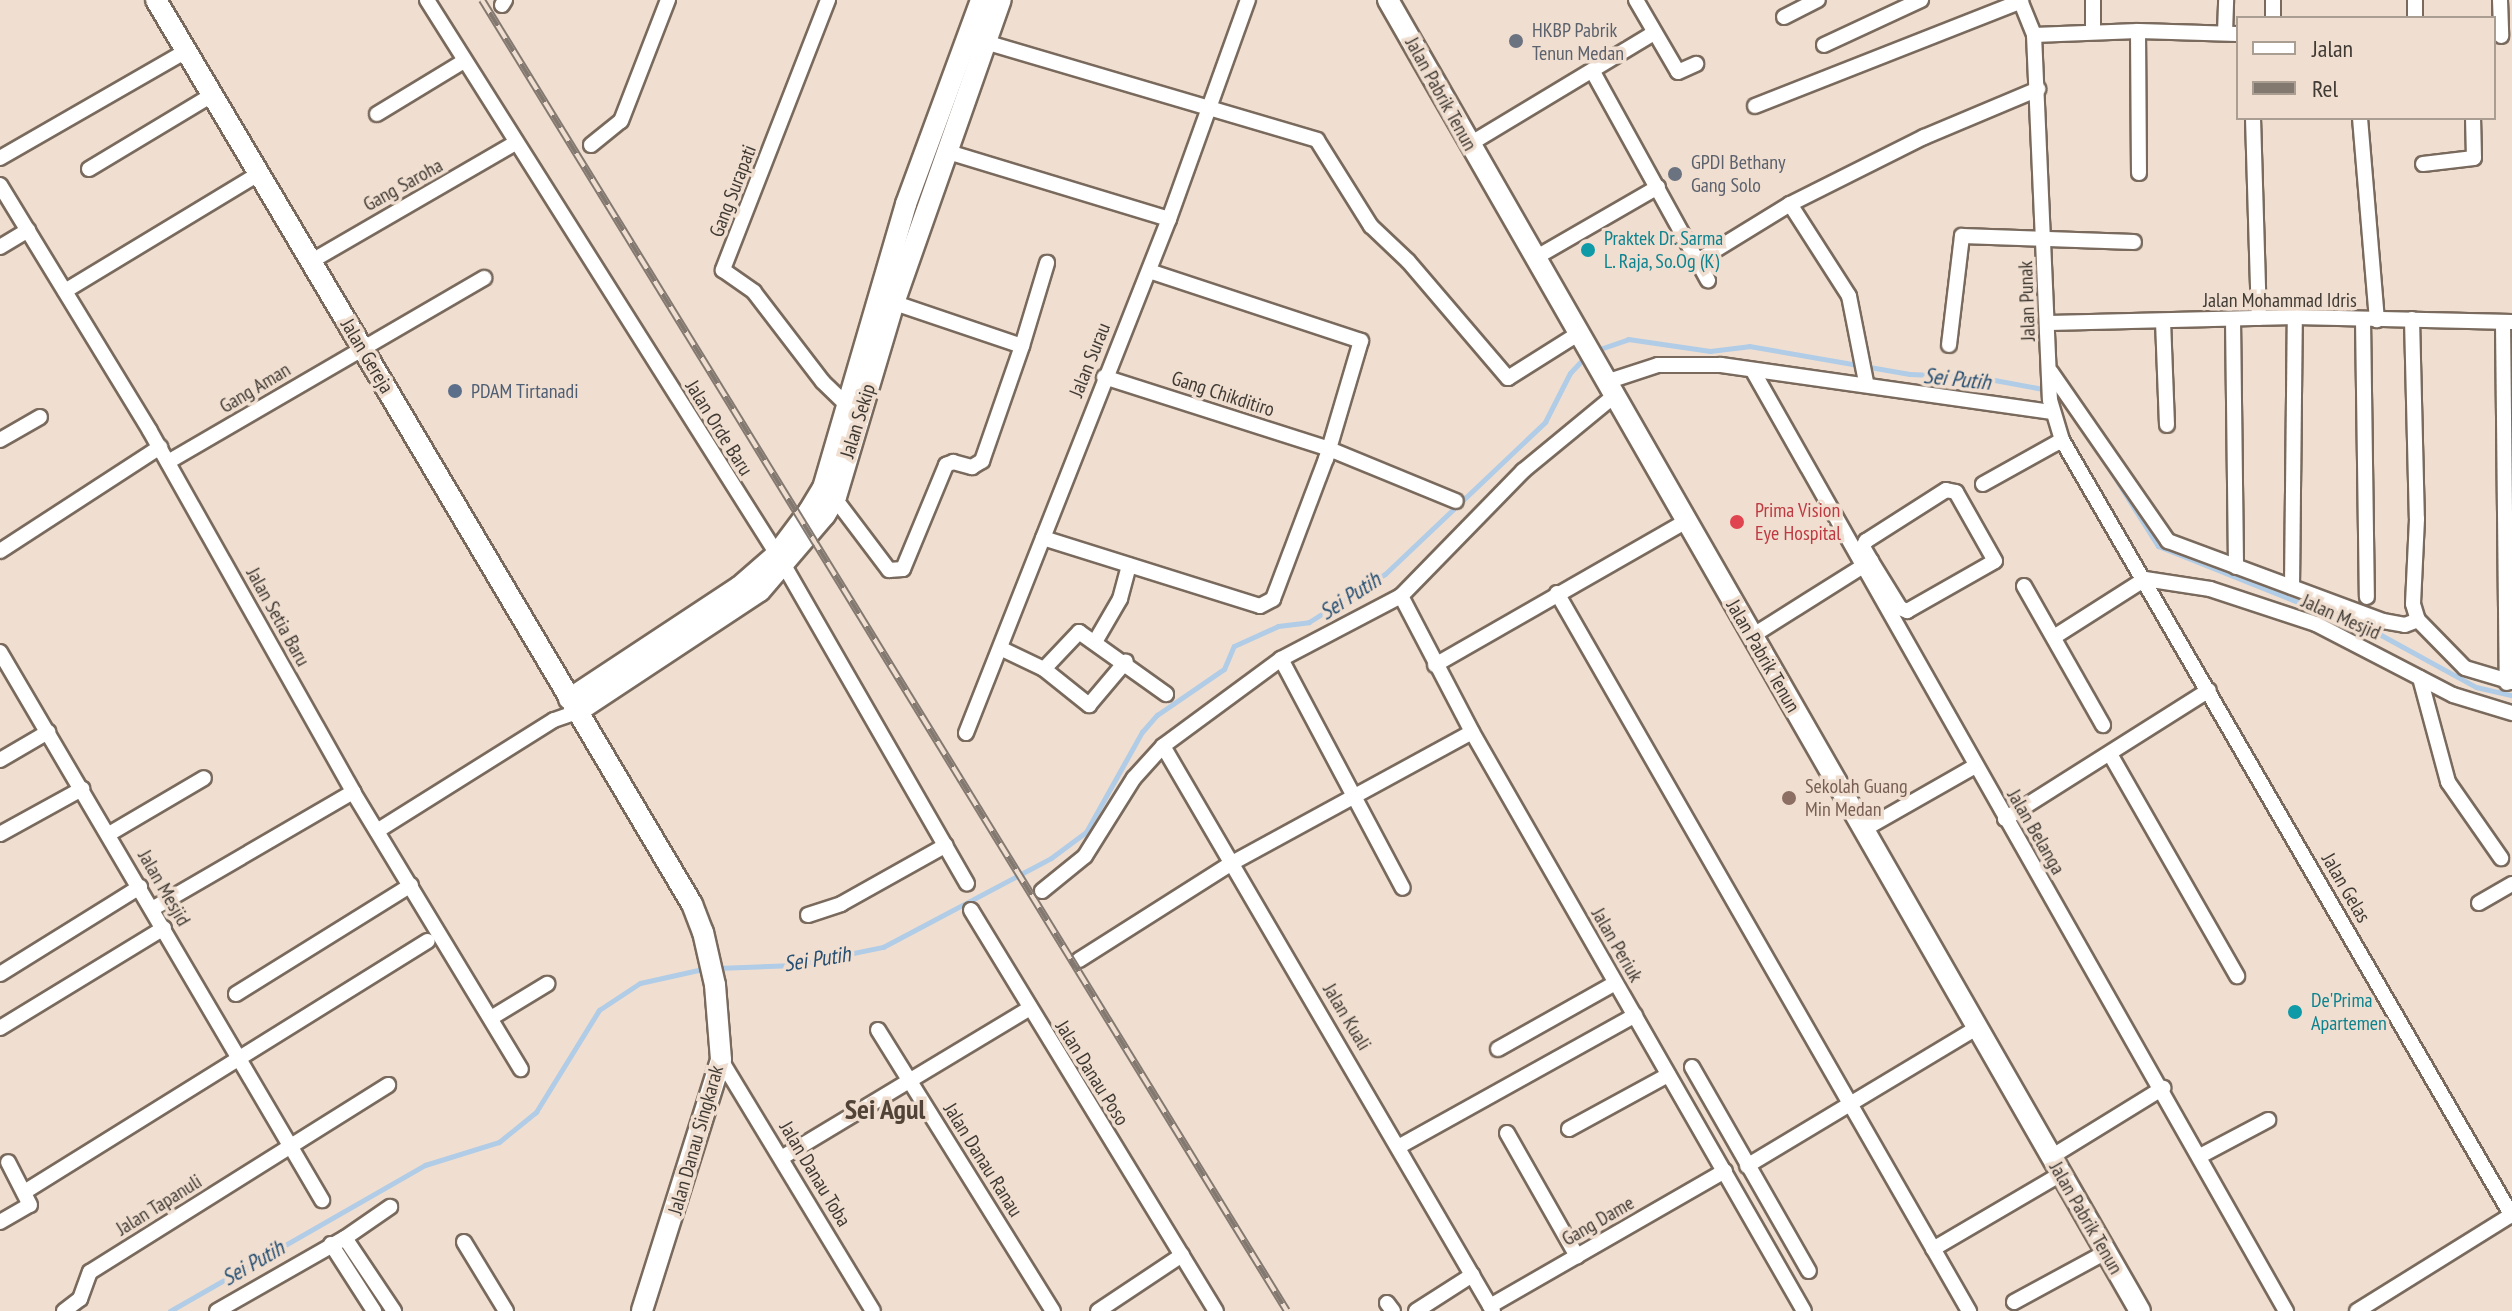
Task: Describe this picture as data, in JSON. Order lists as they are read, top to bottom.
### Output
{
  "streets": {
    "street": [
      "Jalan Pabrik Tenun",
      "Gang Saroha",
      "Gang Surapati",
      "Jalan Mohammad Idris",
      "Jalan Punak",
      "Jalan Gereja",
      "Jalan Surau",
      "Gang Aman",
      "Gang Chikditiro",
      "Jalan Sekip",
      "Jalan Orde Baru",
      "Jalan Setia Baru",
      "Jalan Mesjid",
      "Jalan Belanga",
      "Jalan Gelas",
      "Jalan Periuk",
      "Jalan Kuali",
      "Jalan Danau Poso",
      "Jalan Danau Singkarak",
      "Jalan Danau Ranau",
      "Jalan Danau Toba",
      "Jalan Tapanuli",
      "Gang Dame"
    ]
  },
  "crossings": [
    ["Gang Saroha", "Jalan Gereja"],
    ["Gang Saroha", "Jalan Orde Baru"],
    ["Gang Surapati", "Jalan Sekip"],
    ["Jalan Mohammad Idris", "Jalan Punak"],
    ["Jalan Punak", "Jalan Mesjid"],
    ["Jalan Punak", "Jalan Gelas"],
    ["Jalan Gereja", "Gang Aman"],
    ["Jalan Gereja", "Jalan Sekip"],
    ["Jalan Gereja", "Jalan Danau Singkarak"],
    ["Jalan Surau", "Gang Chikditiro"],
    ["Gang Aman", "Jalan Setia Baru"],
    ["Jalan Sekip", "Jalan Orde Baru"],
    ["Jalan Sekip", "Jalan Setia Baru"],
    ["Jalan Sekip", "Jalan Danau Singkarak"],
    ["Jalan Mesjid", "Jalan Gelas"],
    ["Jalan Mesjid", "Jalan Tapanuli"],
    ["Jalan Periuk", "Gang Dame"],
    ["Jalan Kuali", "Gang Dame"],
    ["Jalan Danau Singkarak", "Jalan Danau Toba"]
  ],
  "districts": ["Sei Agul"],
  "water": ["Sei Putih"],
  "places": [
    "HKBP Pabrik Tenun Medan",
    "GPDI Bethany Gang Solo",
    "Praktek Dr. Sarma L. Raja, So.Og (K)",
    "PDAM Tirtanadi",
    "Prima Vision Eye Hospital",
    "Sekolah Guang Min Medan",
    "De'Prima Apartemen"
  ],
  "legend": ["Jalan", "Rel"]
}
